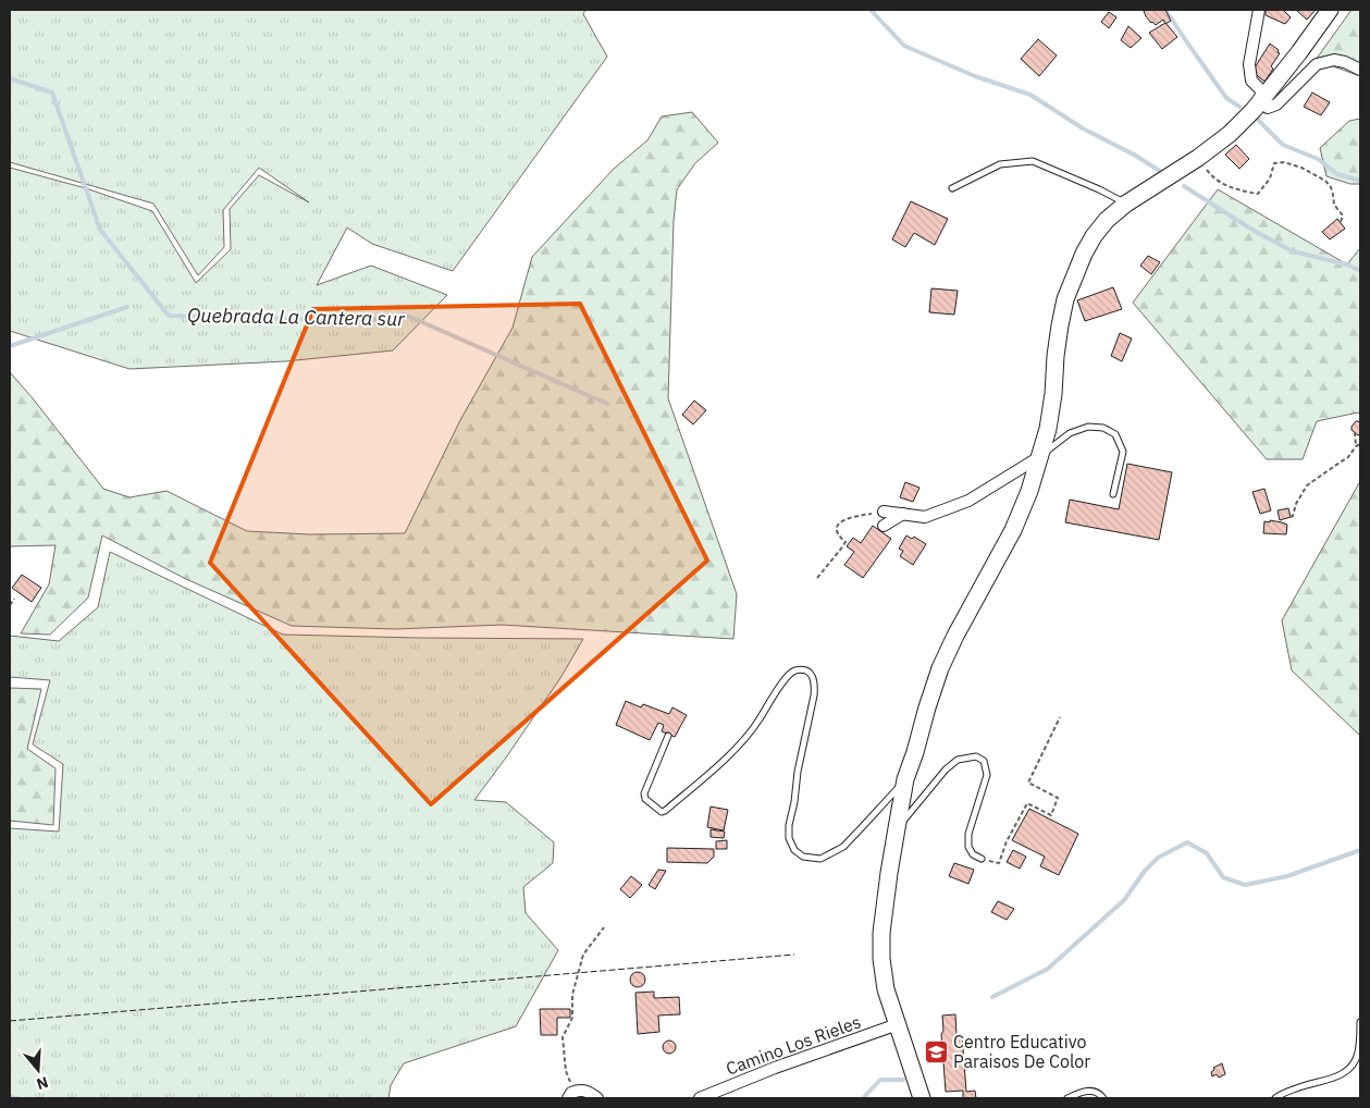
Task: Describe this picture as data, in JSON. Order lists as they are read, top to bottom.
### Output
{
  "streets": {
    "street": ["Camino Los Rieles"]
  },
  "water": ["Quebrada La Cantera sur"],
  "places": {
    "school or university": ["Centro Educativo Paraisos De Color"]
  },
  "north": "bottom"
}
